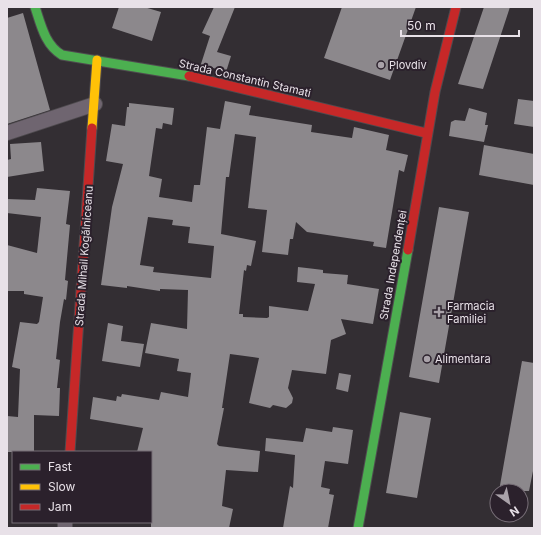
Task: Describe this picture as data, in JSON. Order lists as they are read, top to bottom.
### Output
{
  "streets": {
    "street": ["Strada Constantin Stamati", "Strada Mihail Kogălniceanu", "Strada Independenței"]
  },
  "crossings": [
    ["Strada Constantin Stamati", "Strada Mihail Kogălniceanu"],
    ["Strada Constantin Stamati", "Strada Independenței"]
  ],
  "places": {
    "other": ["Plovdiv", "Alimentara"],
    "health": ["Farmacia Familiei"]
  },
  "legend": ["Fast", "Slow", "Jam"],
  "scale_bar": "50 m",
  "north": "bottom right"
}
